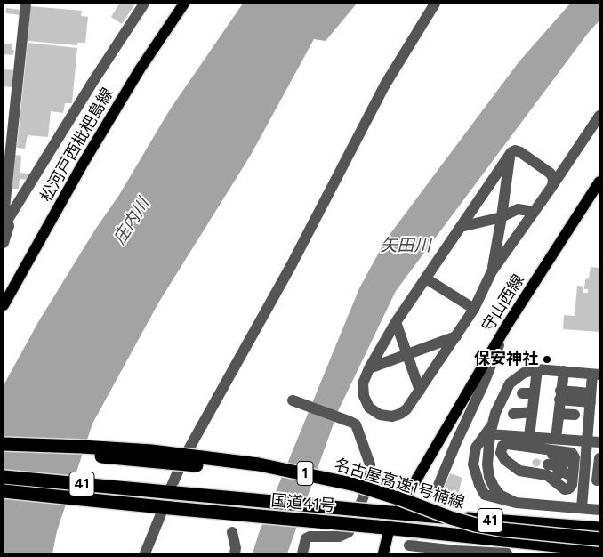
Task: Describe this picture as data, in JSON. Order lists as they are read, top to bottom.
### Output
{
  "streets": {
    "highway": [
      "1",
      "41",
      "名古屋高速1号楠線",
      "国道41号"
    ],
    "main road": ["松河戸西枇杷島線", "守山西線"]
  },
  "crossings": [
    ["守山西線", "国道41号"]
  ],
  "water": ["庄内川", "矢田川"],
  "places": ["保安神社"]
}
